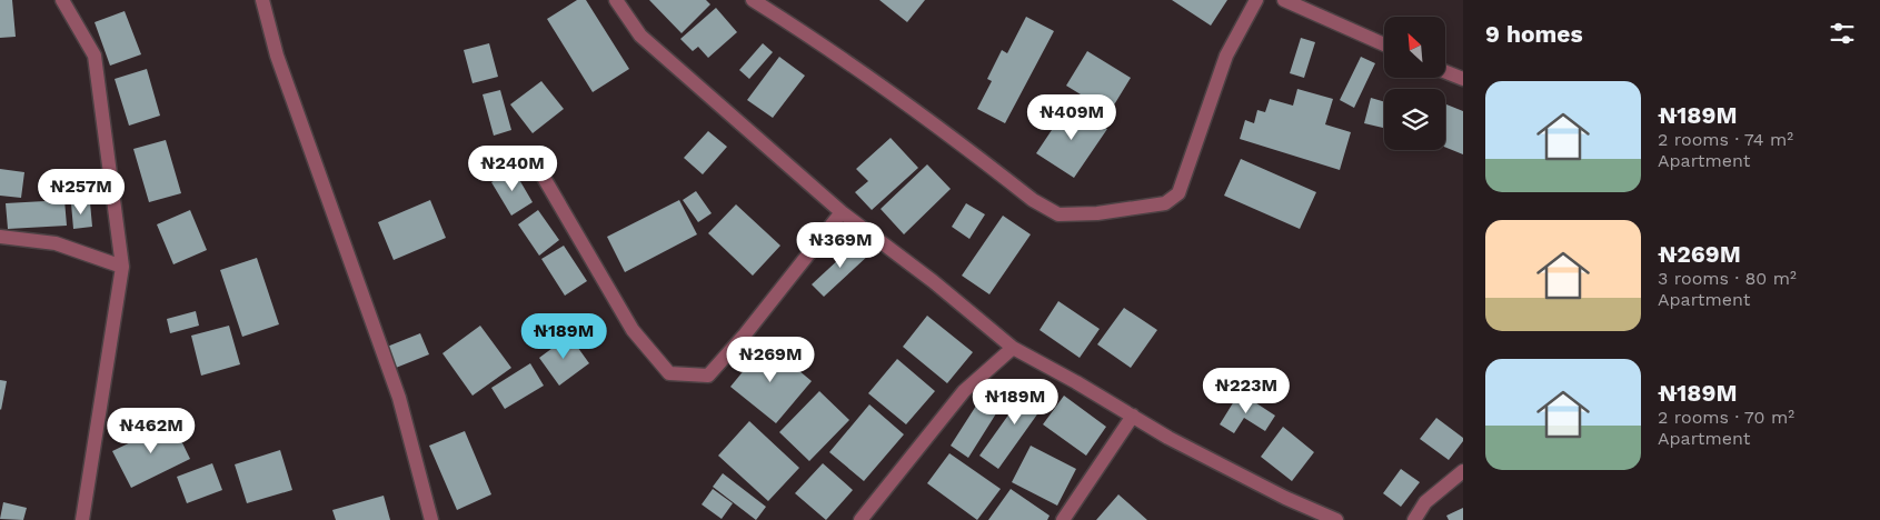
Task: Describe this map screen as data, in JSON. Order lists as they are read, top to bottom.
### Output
{
  "north": "top left",
  "page": {
    "heading": "9 homes",
    "list": [
      {
        "name": "₦189M",
        "note": "2 rooms · 74 m² · Apartment"
      },
      {
        "name": "₦269M",
        "note": "3 rooms · 80 m² · Apartment"
      },
      {
        "name": "₦189M",
        "note": "2 rooms · 70 m² · Apartment"
      }
    ],
    "price": [
      "₦409M",
      "₦240M",
      "₦257M",
      "₦369M",
      "₦189M",
      "₦269M",
      "₦223M",
      "₦189M",
      "₦462M"
    ]
  }
}
